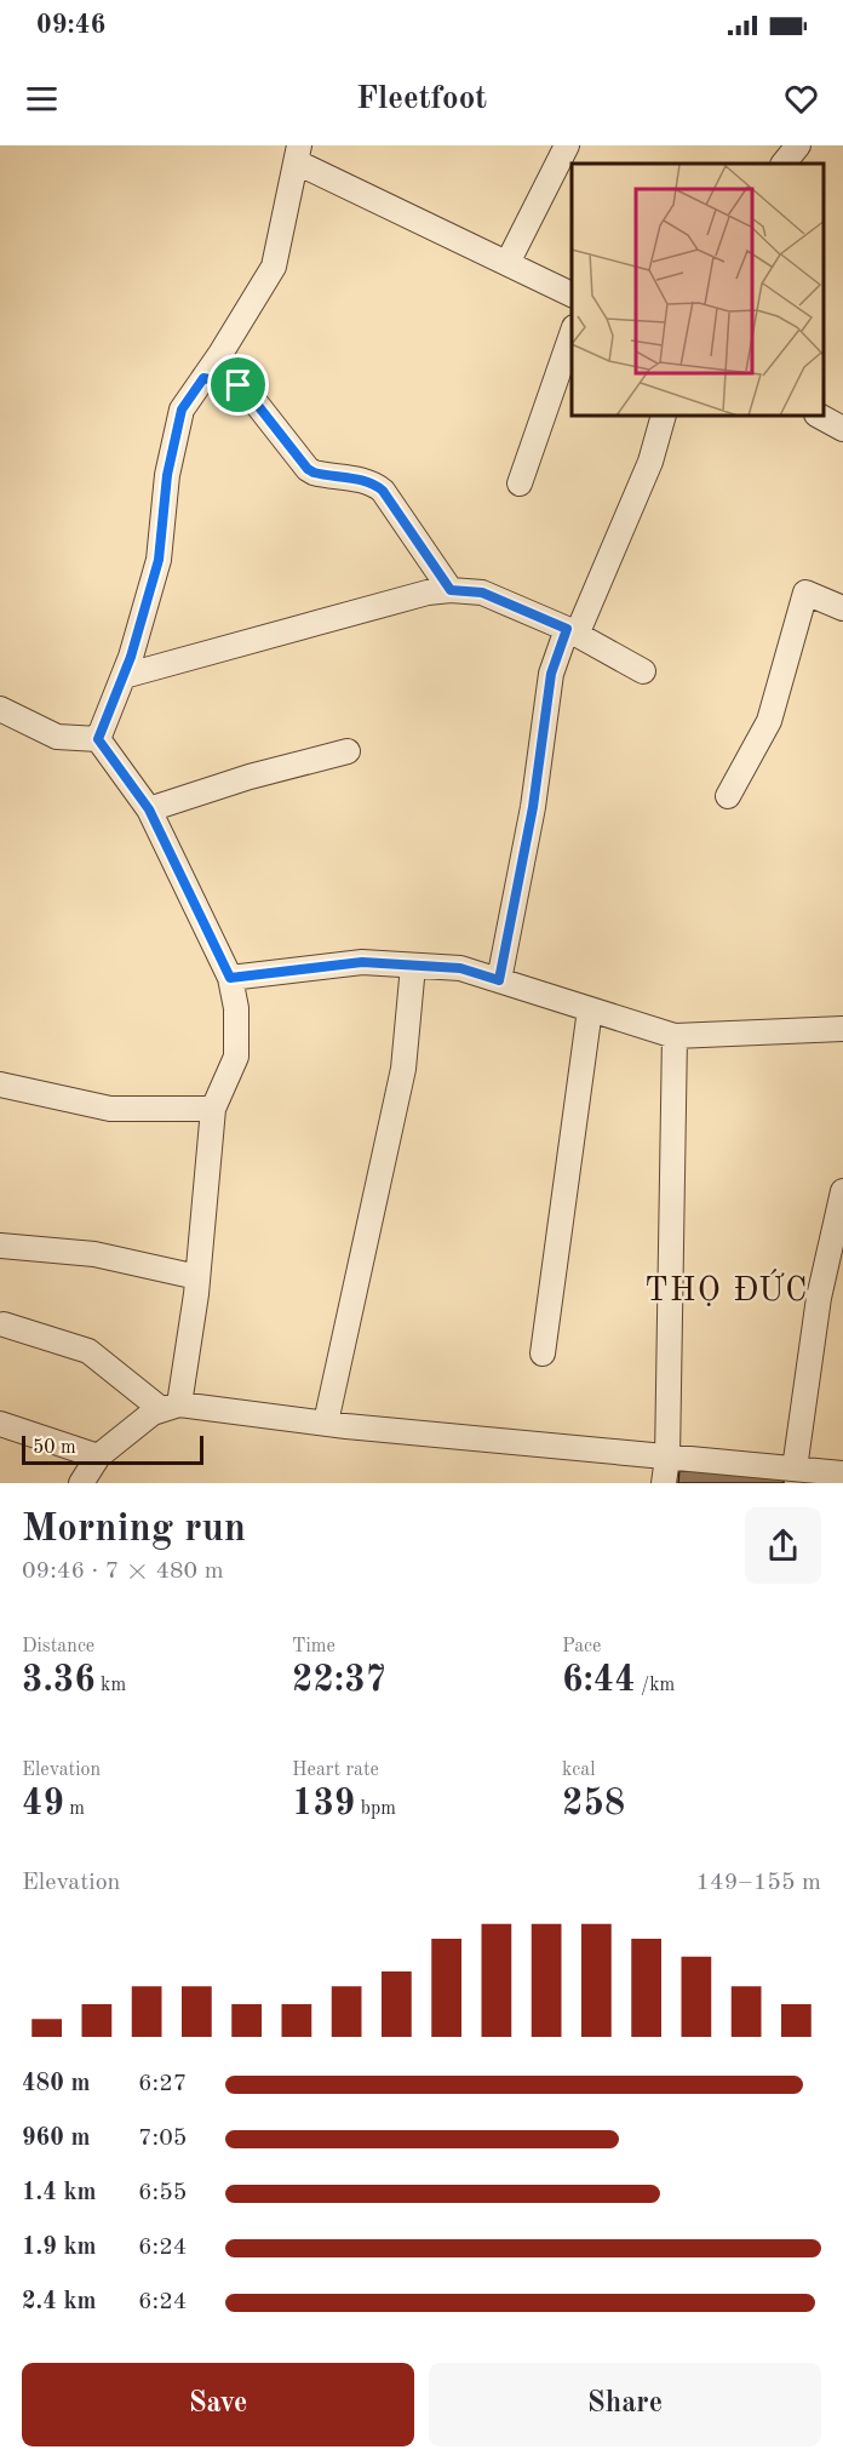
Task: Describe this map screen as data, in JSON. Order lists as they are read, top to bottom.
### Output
{
  "districts": ["THỌ ĐỨC"],
  "scale_bar": "50 m",
  "page": {
    "status": "09:46",
    "header": "Fleetfoot",
    "scale": "50 m",
    "heading": ["Morning run", "09:46 · 7 × 480 m"],
    "stats": [
      ["Distance", "3.36 km"],
      ["Time", "22:37"],
      ["Pace", "6:44 /km"],
      ["Elevation", "49 m"],
      ["Heart rate", "139 bpm"],
      ["kcal", "258"]
    ],
    "chart": ["Elevation", "149–155 m"],
    "list": [
      {
        "name": "480 m",
        "note": "6:27"
      },
      {
        "name": "960 m",
        "note": "7:05"
      },
      {
        "name": "1.4 km",
        "note": "6:55"
      },
      {
        "name": "1.9 km",
        "note": "6:24"
      },
      {
        "name": "2.4 km",
        "note": "6:24"
      }
    ],
    "buttons": ["Save", "Share"]
  }
}
